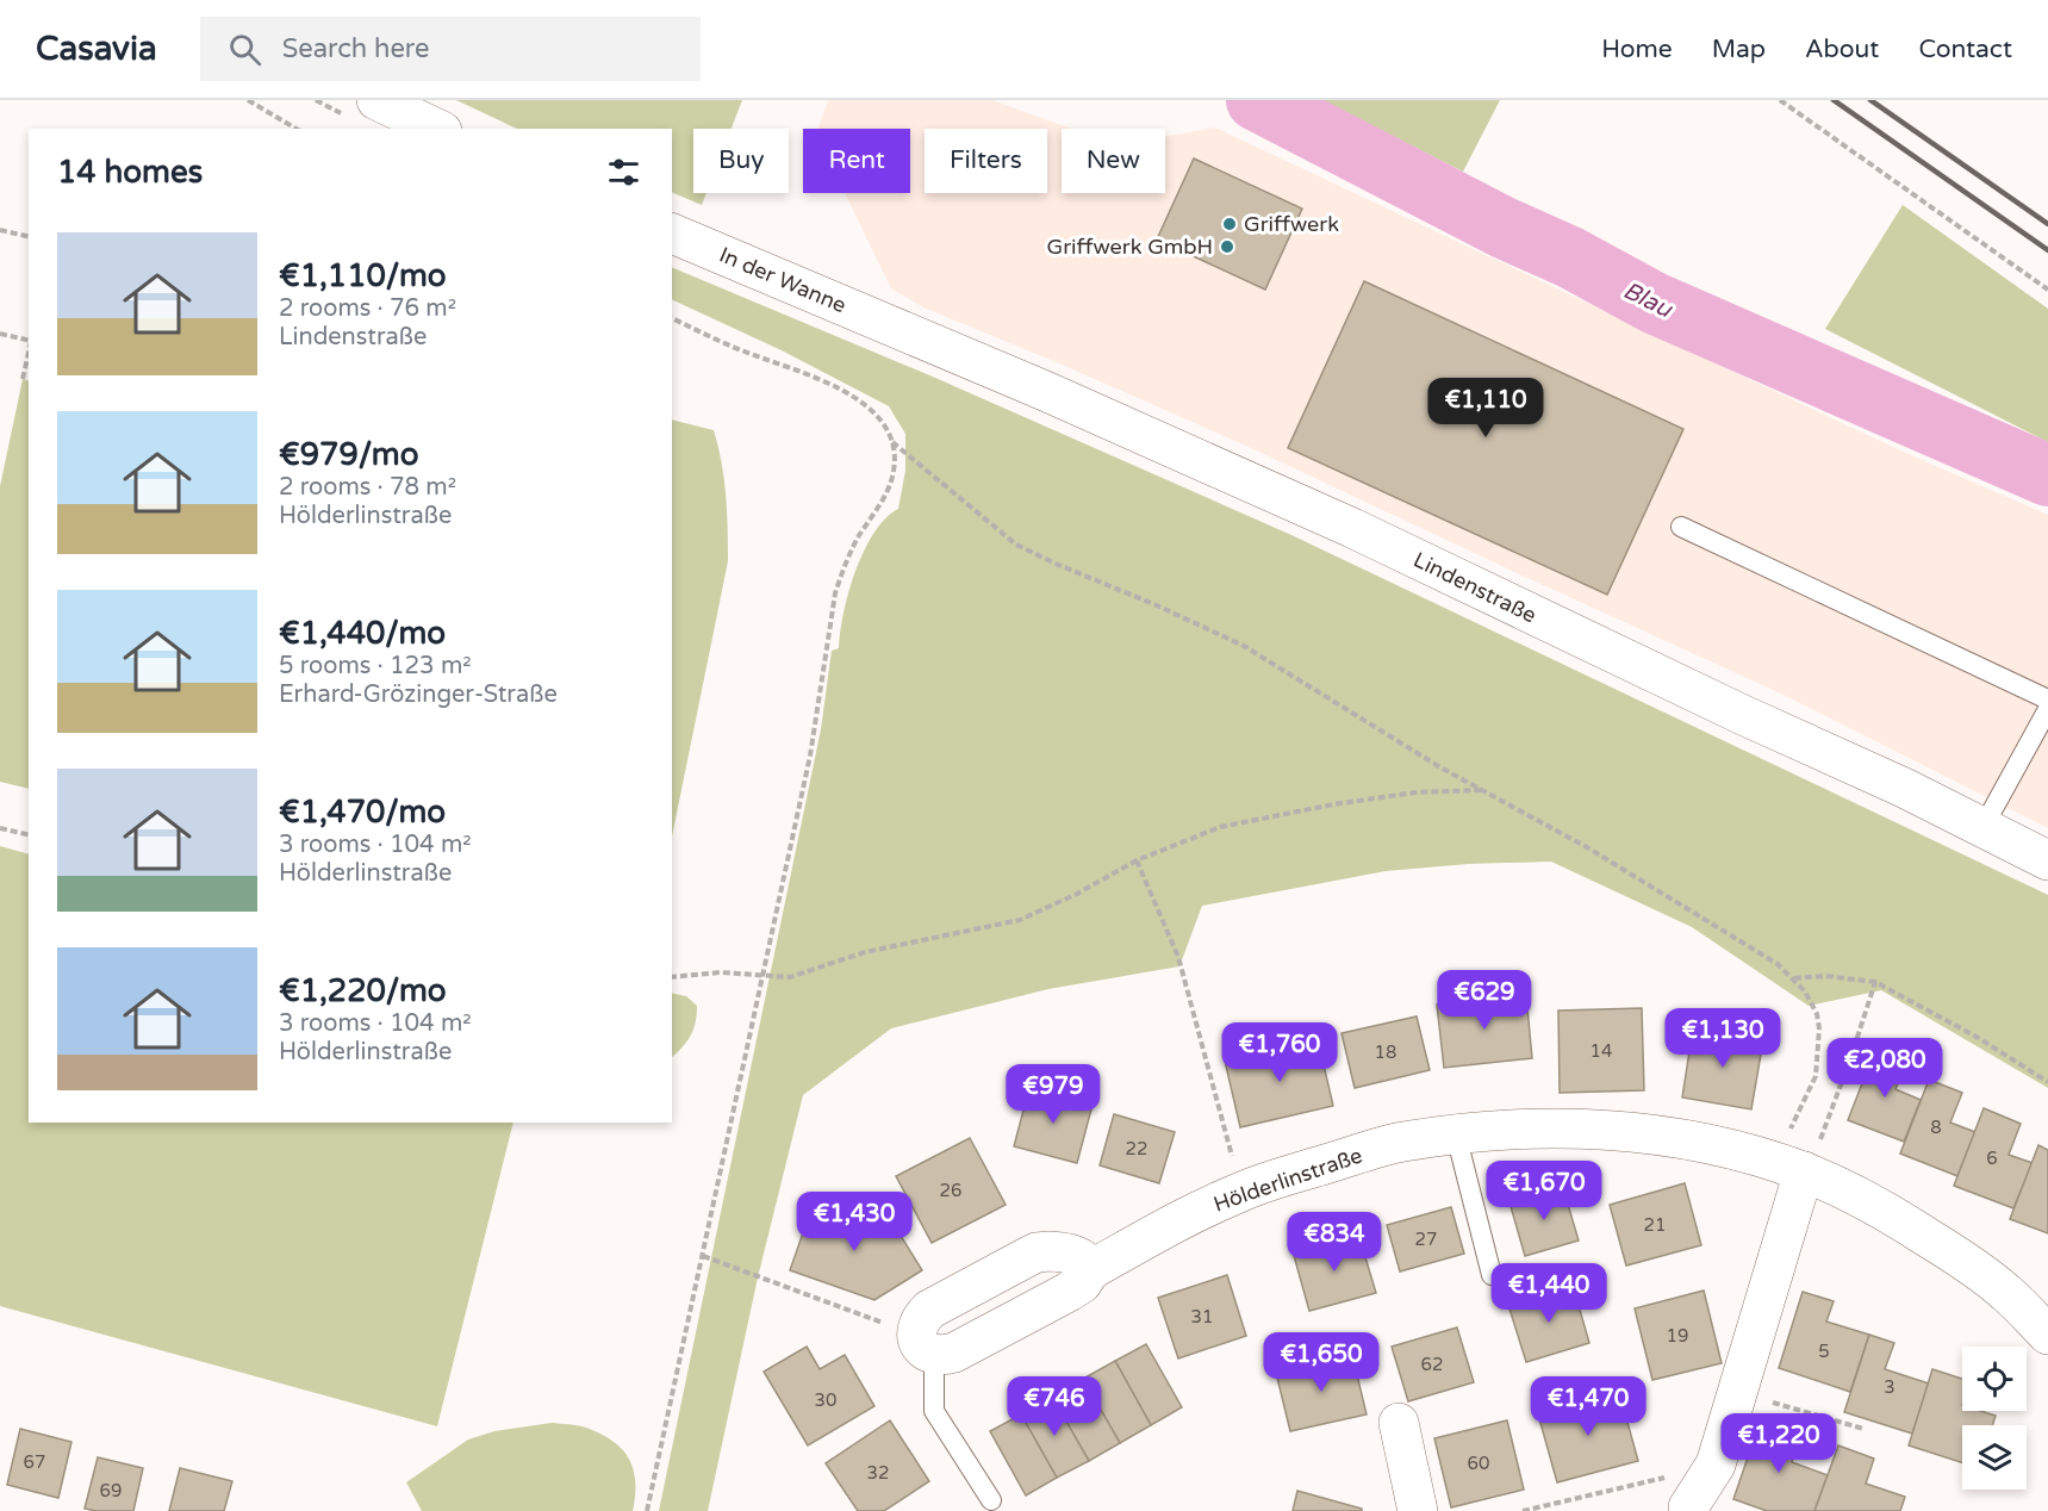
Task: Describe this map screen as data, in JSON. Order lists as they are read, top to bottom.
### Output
{
  "streets": {
    "street": ["In der Wanne", "Lindenstraße", "Hölderlinstraße"]
  },
  "crossings": [
    ["In der Wanne", "Lindenstraße"]
  ],
  "water": ["Blau"],
  "places": ["Griffwerk", "Griffwerk GmbH"],
  "house_numbers": [
    "14",
    "18",
    "8",
    "22",
    "6",
    "26",
    "21",
    "27",
    "31",
    "19",
    "5",
    "62",
    "3",
    "30",
    "67",
    "60",
    "32",
    "69"
  ],
  "page": {
    "header": "Casavia",
    "search": "Search here",
    "nav": [
      "Home",
      "Map",
      "About",
      "Contact"
    ],
    "chip": [
      "Buy",
      "Rent",
      "Filters",
      "New"
    ],
    "heading": "14 homes",
    "list": [
      {
        "name": "€1,110/mo",
        "note": "2 rooms · 76 m² · Lindenstraße"
      },
      {
        "name": "€979/mo",
        "note": "2 rooms · 78 m² · Hölderlinstraße"
      },
      {
        "name": "€1,440/mo",
        "note": "5 rooms · 123 m² · Erhard-Grözinger-Straße"
      },
      {
        "name": "€1,470/mo",
        "note": "3 rooms · 104 m² · Hölderlinstraße"
      },
      {
        "name": "€1,220/mo",
        "note": "3 rooms · 104 m² · Hölderlinstraße"
      }
    ],
    "price": [
      "€1,110",
      "€629",
      "€1,130",
      "€1,760",
      "€2,080",
      "€979",
      "€1,670",
      "€1,430",
      "€834",
      "€1,440",
      "€1,650",
      "€746",
      "€1,470",
      "€1,220"
    ]
  }
}
